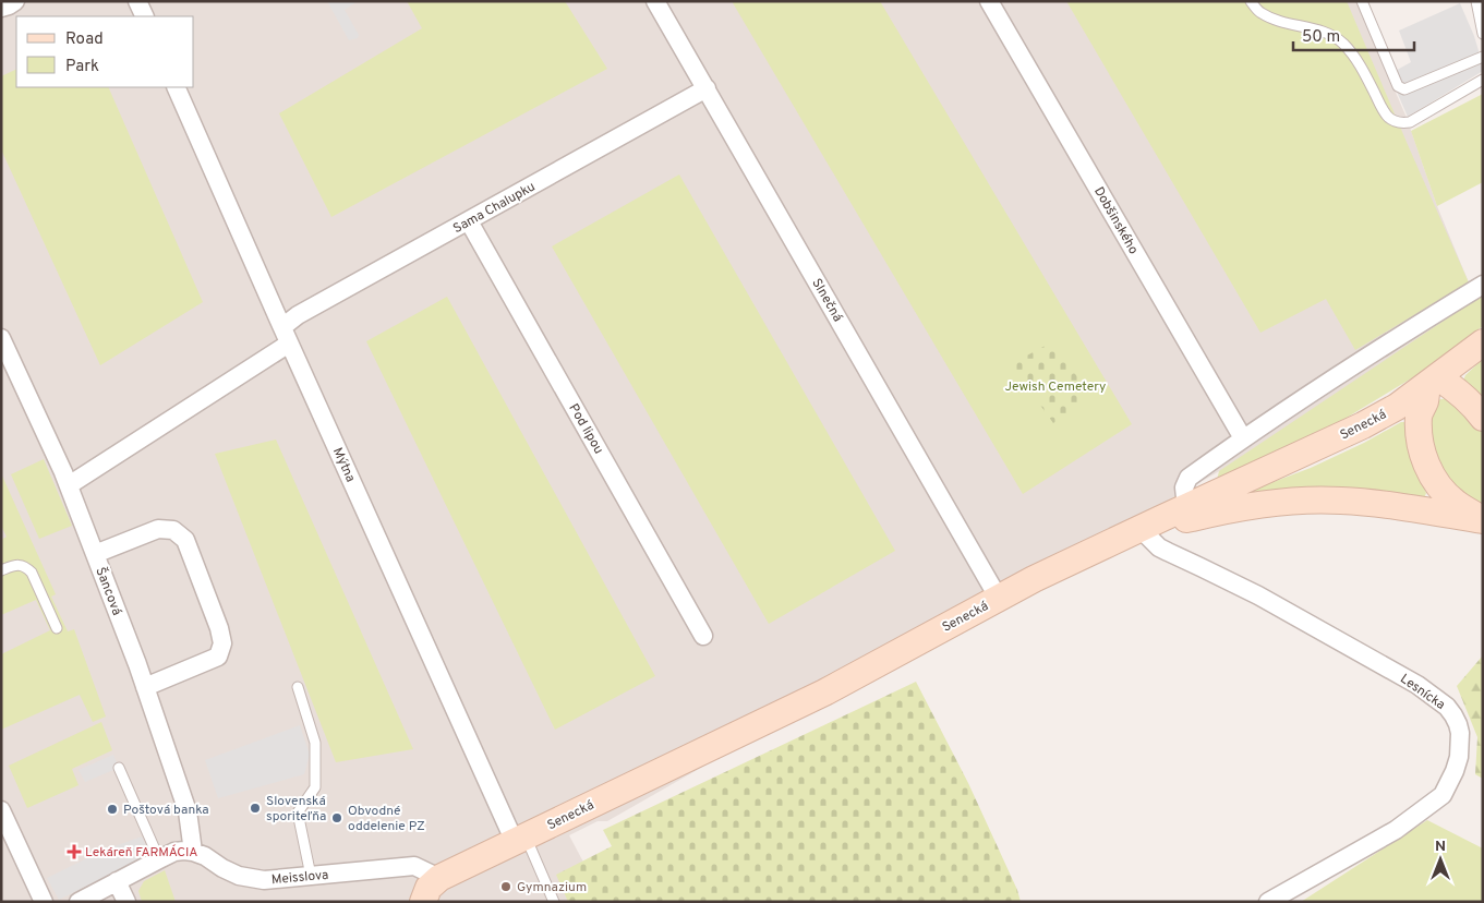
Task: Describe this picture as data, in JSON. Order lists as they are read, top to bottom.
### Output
{
  "streets": {
    "main road": ["Senecká"],
    "street": [
      "Sama Chalupku",
      "Dobšinského",
      "Slnečná",
      "Pod lipou",
      "Mýtna",
      "Šancová",
      "Lesnícka",
      "Meisslova"
    ]
  },
  "crossings": [
    ["Sama Chalupku", "Slnečná"],
    ["Sama Chalupku", "Pod lipou"],
    ["Sama Chalupku", "Mýtna"],
    ["Sama Chalupku", "Šancová"],
    ["Slnečná", "Senecká"],
    ["Senecká", "Mýtna"],
    ["Senecká", "Lesnícka"],
    ["Senecká", "Meisslova"],
    ["Šancová", "Meisslova"]
  ],
  "parks": ["Jewish Cemetery"],
  "places": {
    "other": [
      "Slovenská sporiteľňa",
      "Poštová banka",
      "Obvodné oddelenie PZ",
      "Gymnazium"
    ],
    "health": ["Lekáreň FARMÁCIA"]
  },
  "legend": ["Road", "Park"],
  "scale_bar": "50 m",
  "north": "top"
}
